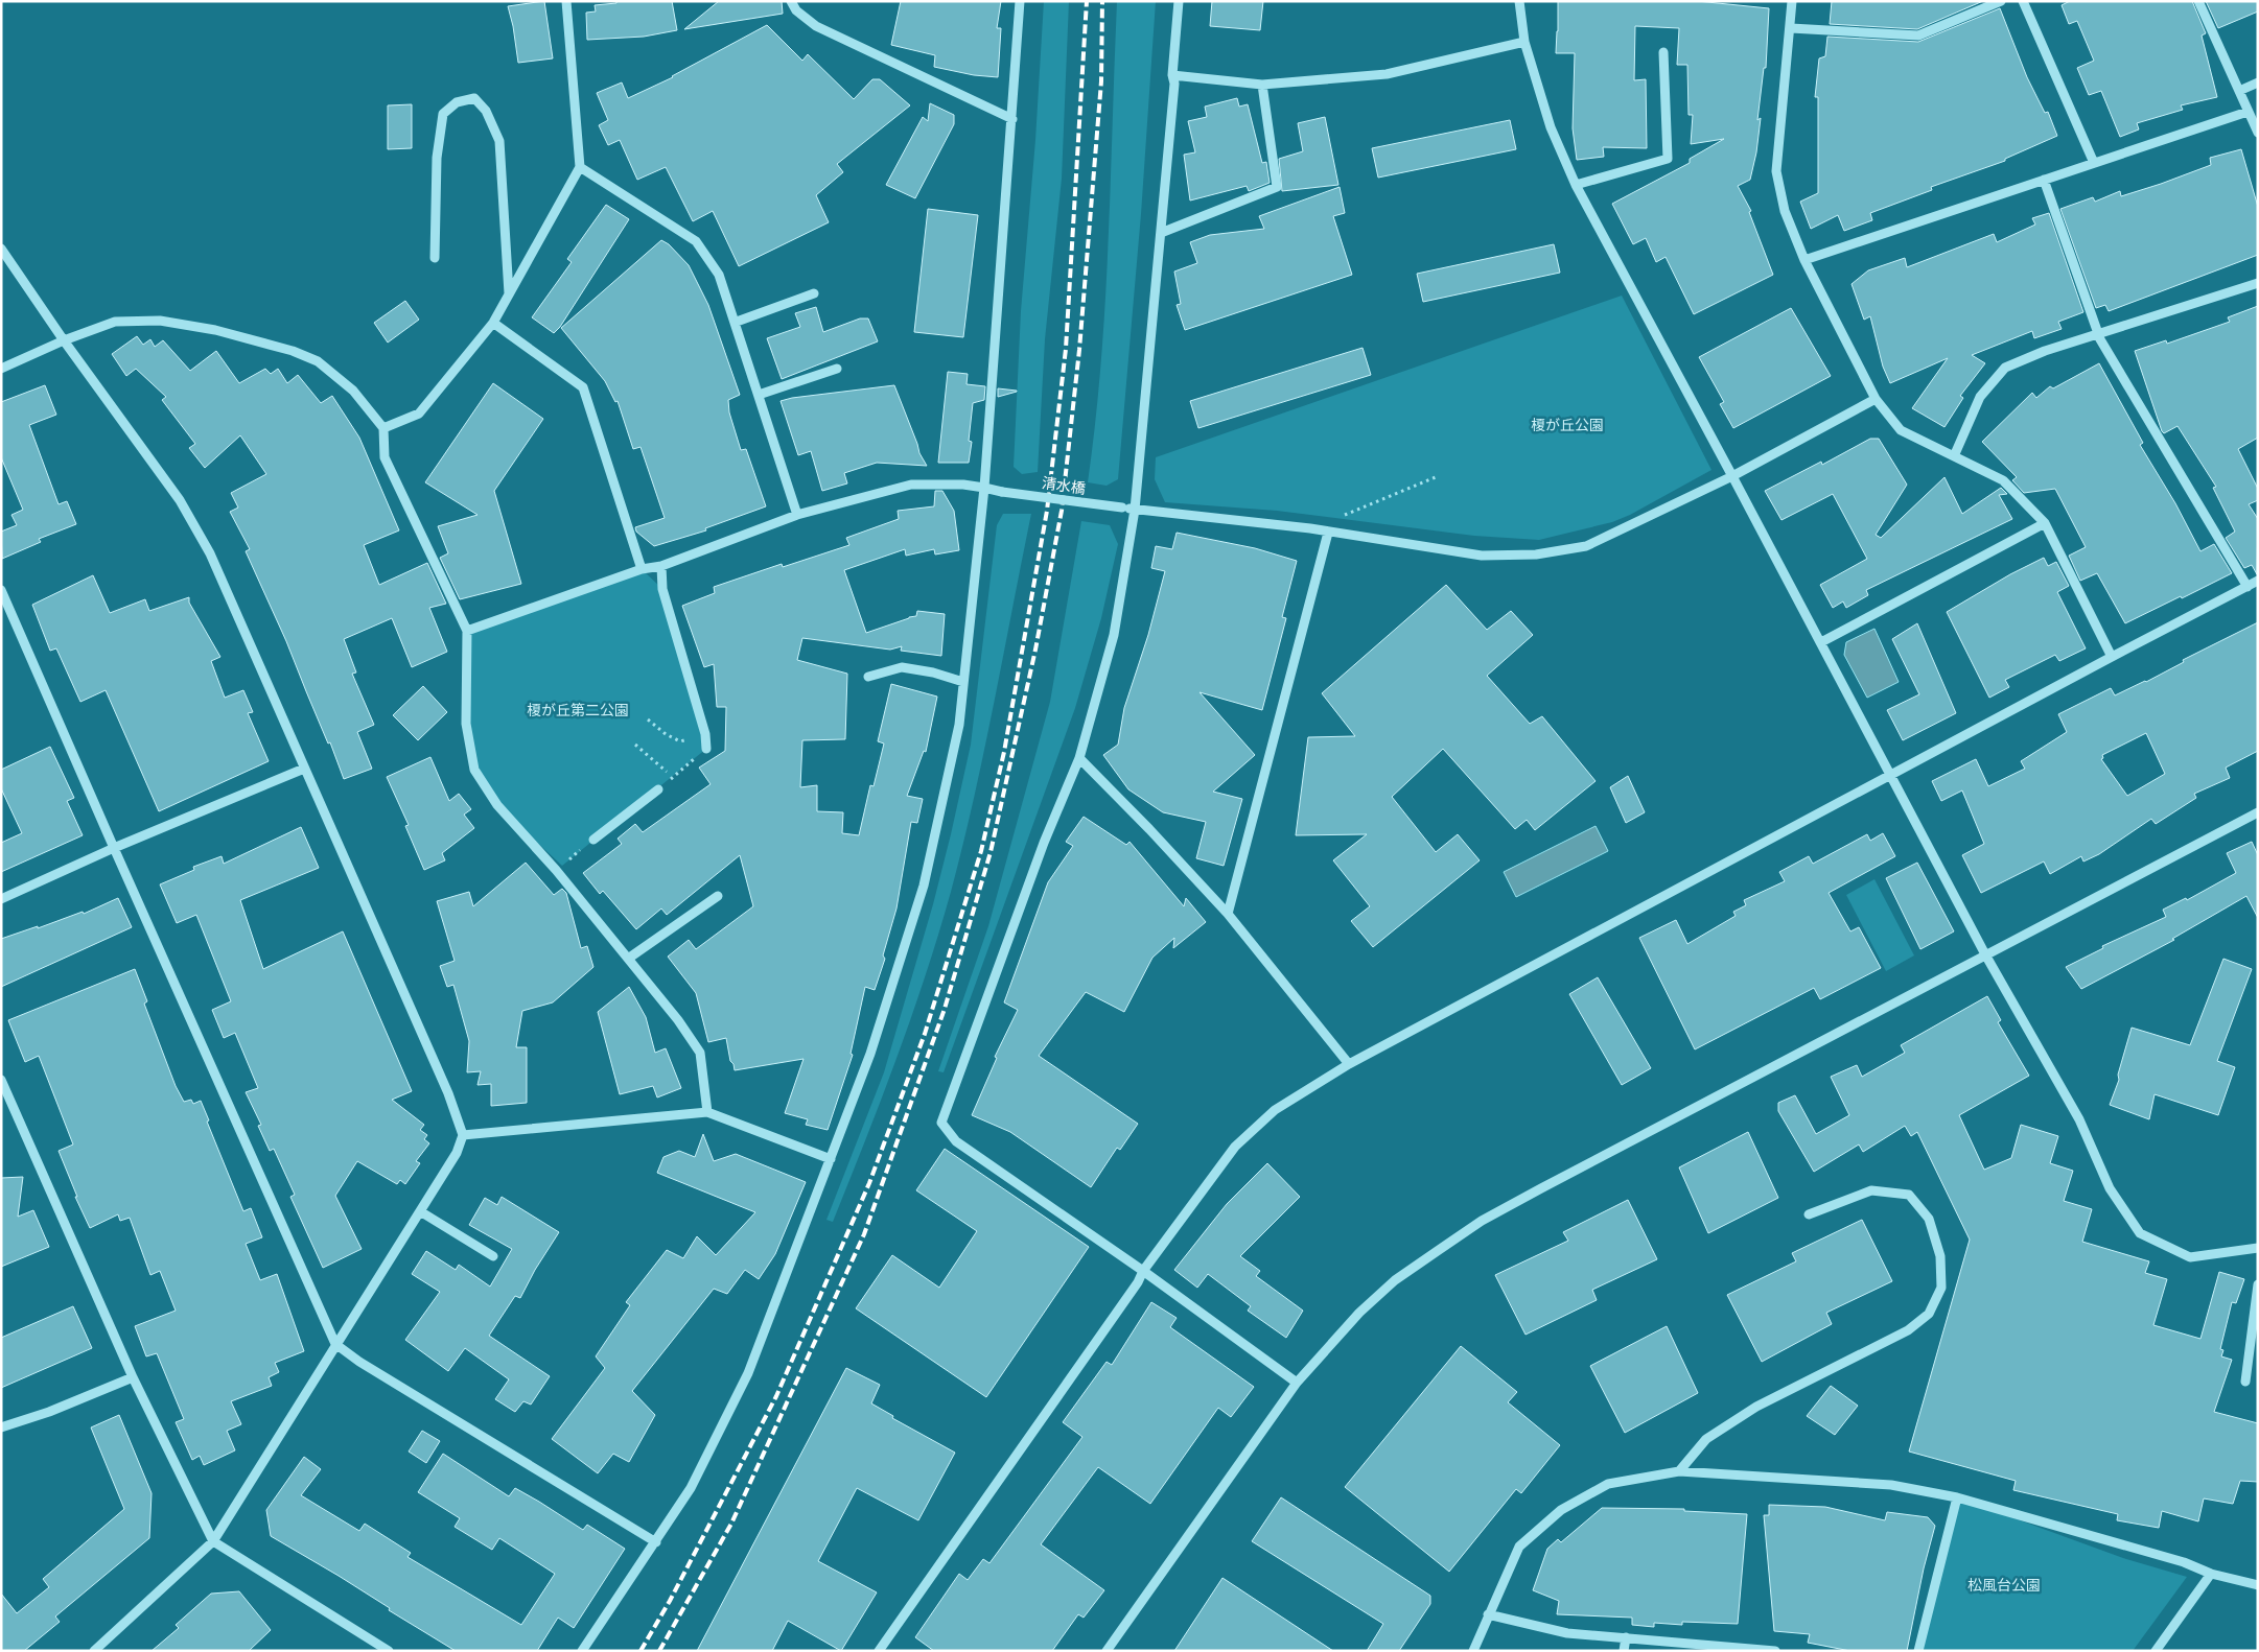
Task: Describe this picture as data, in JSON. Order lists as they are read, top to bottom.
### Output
{
  "streets": {
    "street": ["清水橋"]
  },
  "parks": ["榎が丘公園", "榎が丘第二公園", "松風台公園"]
}
